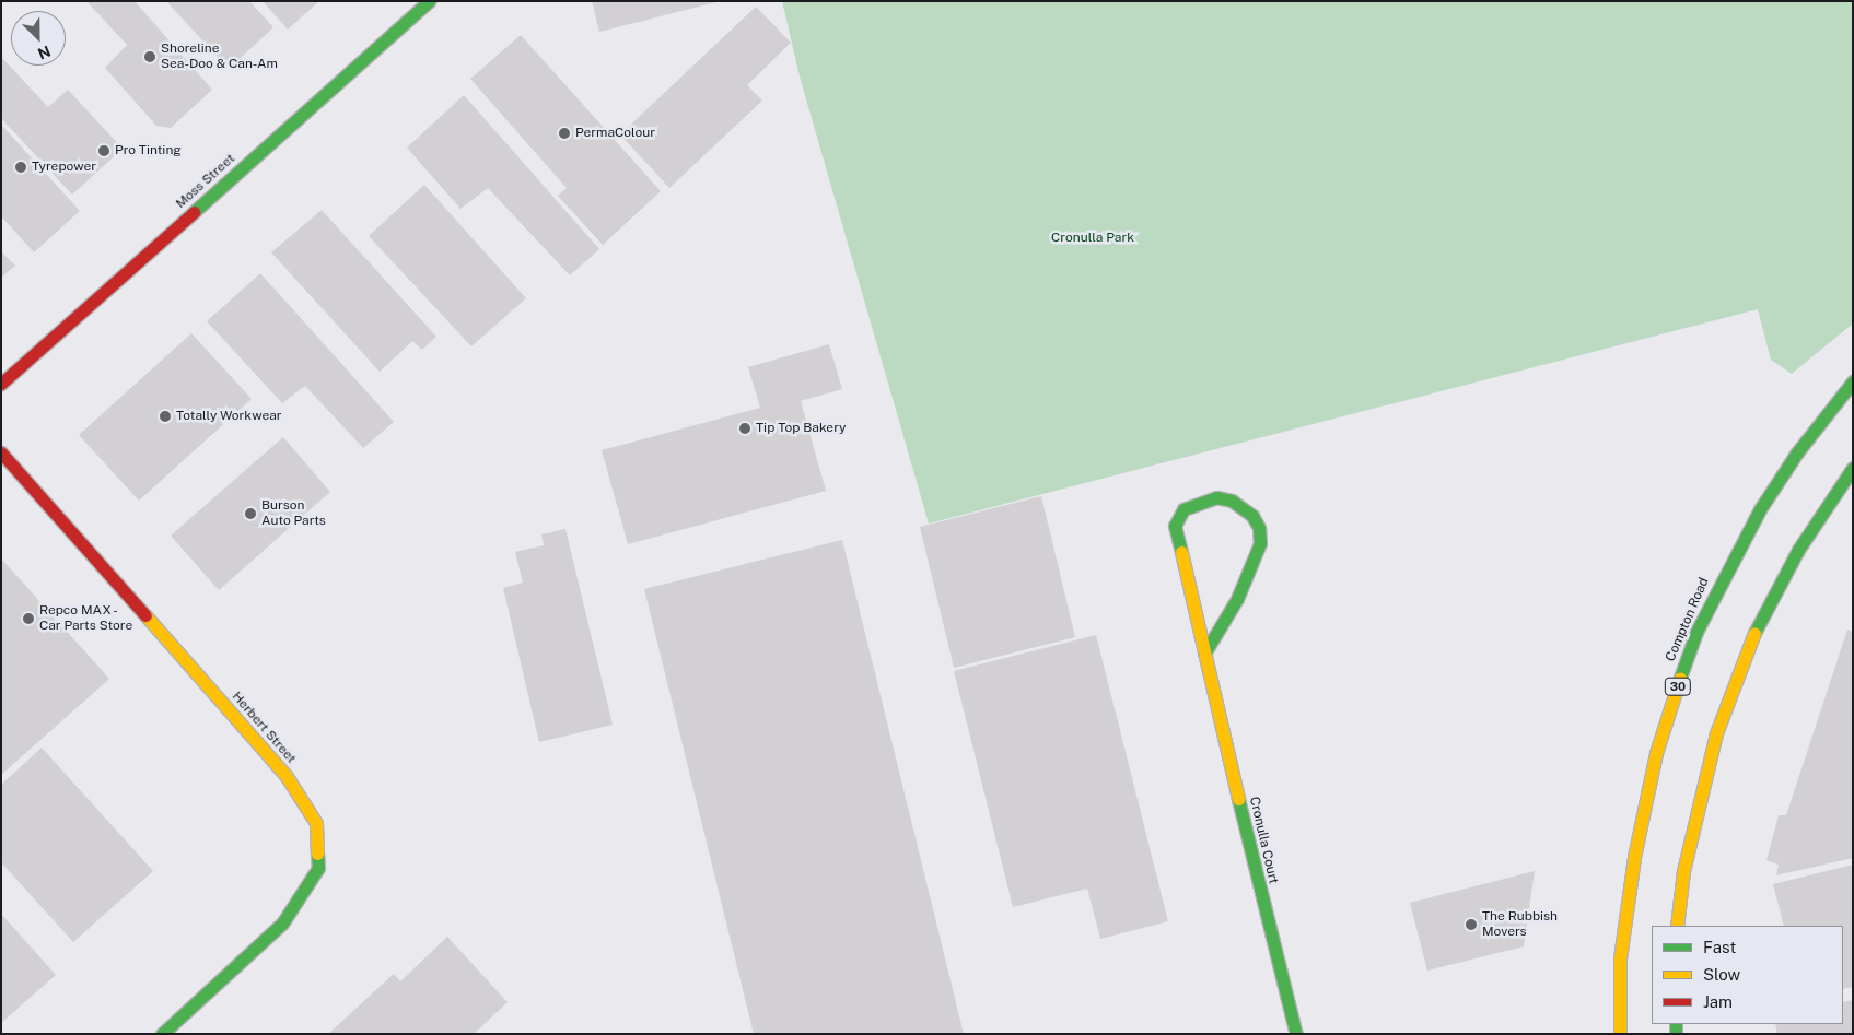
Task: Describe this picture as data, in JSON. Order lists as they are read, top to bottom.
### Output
{
  "streets": {
    "street": [
      "Moss Street",
      "Compton Road",
      "30",
      "Herbert Street",
      "Cronulla Court"
    ]
  },
  "parks": ["Cronulla Park"],
  "places": [
    "Shoreline Sea-Doo & Can-Am",
    "PermaColour",
    "Pro Tinting",
    "Tyrepower",
    "Totally Workwear",
    "Tip Top Bakery",
    "Burson Auto Parts",
    "Repco MAX - Car Parts Store",
    "The Rubbish Movers"
  ],
  "legend": ["Fast", "Slow", "Jam"],
  "north": "bottom right"
}
